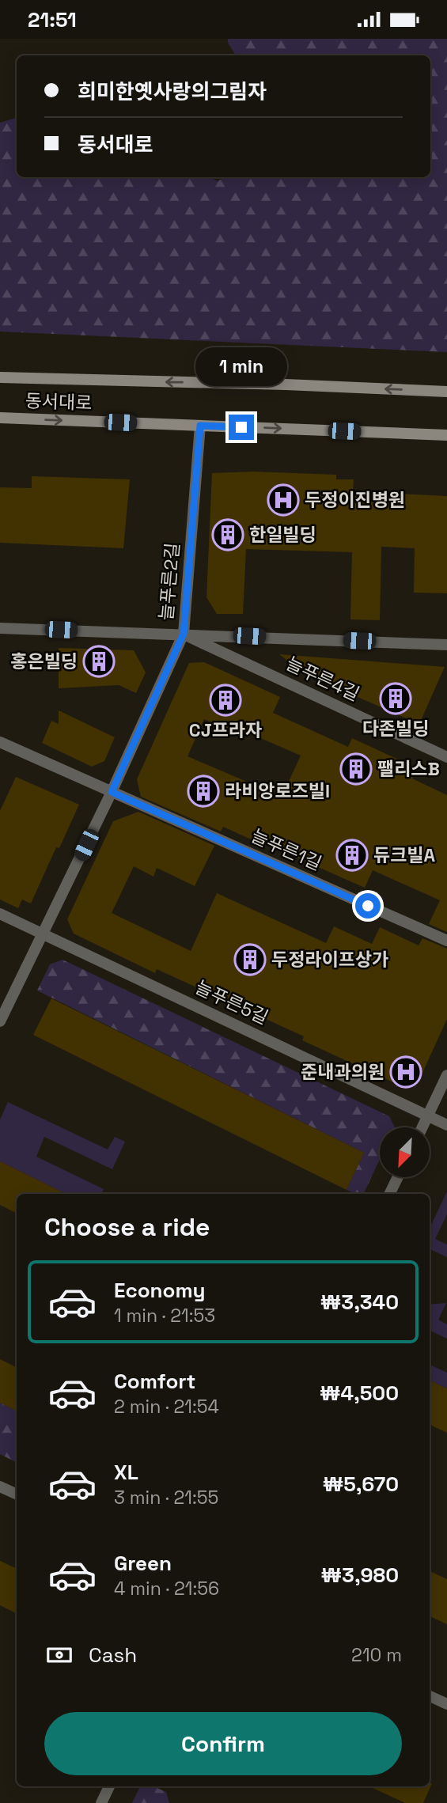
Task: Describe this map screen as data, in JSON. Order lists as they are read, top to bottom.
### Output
{
  "streets": {
    "main road": ["동서대로"],
    "street": [
      "늘푸른2길",
      "늘푸른4길",
      "늘푸른1길",
      "늘푸른5길"
    ]
  },
  "crossings": [
    ["동서대로", "늘푸른2길"],
    ["늘푸른2길", "늘푸른4길"],
    ["늘푸른2길", "늘푸른1길"],
    ["늘푸른2길", "늘푸른5길"]
  ],
  "places": {
    "hospital": ["두정이진병원", "준내과의원"],
    "building": [
      "한일빌딩",
      "홍은빌딩",
      "다존빌딩",
      "CJ프라자",
      "팰리스B",
      "라비앙로즈빌I",
      "듀크빌A",
      "두정라이프상가"
    ]
  },
  "north": "bottom left",
  "page": {
    "status": "21:51",
    "banner": ["희미한옛사랑의그림자", "동서대로"],
    "bubble": "1 min",
    "heading": "Choose a ride",
    "list": [
      {
        "name": "Economy",
        "note": "1 min · 21:53",
        "value": "₩3,340"
      },
      {
        "name": "Comfort",
        "note": "2 min · 21:54",
        "value": "₩4,500"
      },
      {
        "name": "XL",
        "note": "3 min · 21:55",
        "value": "₩5,670"
      },
      {
        "name": "Green",
        "note": "4 min · 21:56",
        "value": "₩3,980"
      }
    ],
    "pay": ["Cash", "210 m"],
    "buttons": "Confirm"
  }
}
